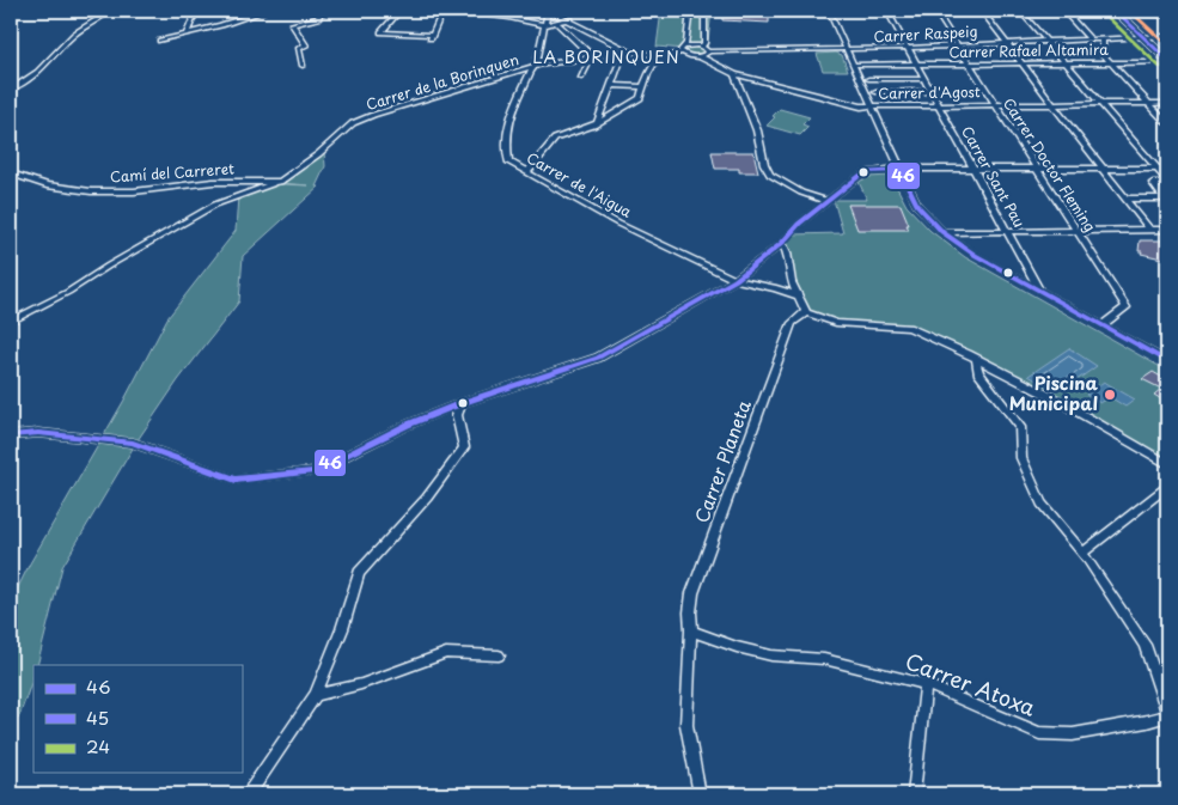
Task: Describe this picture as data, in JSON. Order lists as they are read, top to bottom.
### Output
{
  "streets": {
    "street": [
      "Carrer Raspeig",
      "Carrer Rafael Altamira",
      "Carrer de la Borinquen",
      "Carrer d'Agost",
      "Carrer Doctor Fleming",
      "Camí del Carreret",
      "Carrer Sant Pau",
      "Carrer de l'Aigua",
      "Carrer Planeta",
      "Carrer Atoxa"
    ]
  },
  "crossings": [
    ["Carrer Raspeig", "Carrer Doctor Fleming"],
    ["Carrer Raspeig", "Carrer Sant Pau"],
    ["Carrer Rafael Altamira", "Carrer Doctor Fleming"],
    ["Carrer Rafael Altamira", "Carrer Sant Pau"],
    ["Carrer de la Borinquen", "Carrer d'Agost"],
    ["Carrer de la Borinquen", "Camí del Carreret"],
    ["Carrer de la Borinquen", "Carrer de l'Aigua"],
    ["Carrer d'Agost", "Carrer Doctor Fleming"],
    ["Carrer d'Agost", "Carrer Sant Pau"],
    ["Carrer Planeta", "Carrer Atoxa"]
  ],
  "districts": ["LA BORINQUEN"],
  "places": ["Piscina Municipal"],
  "lines": ["transit line 45", "transit line 24", "transit line 46"],
  "legend": ["46", "45", "24"]
}
